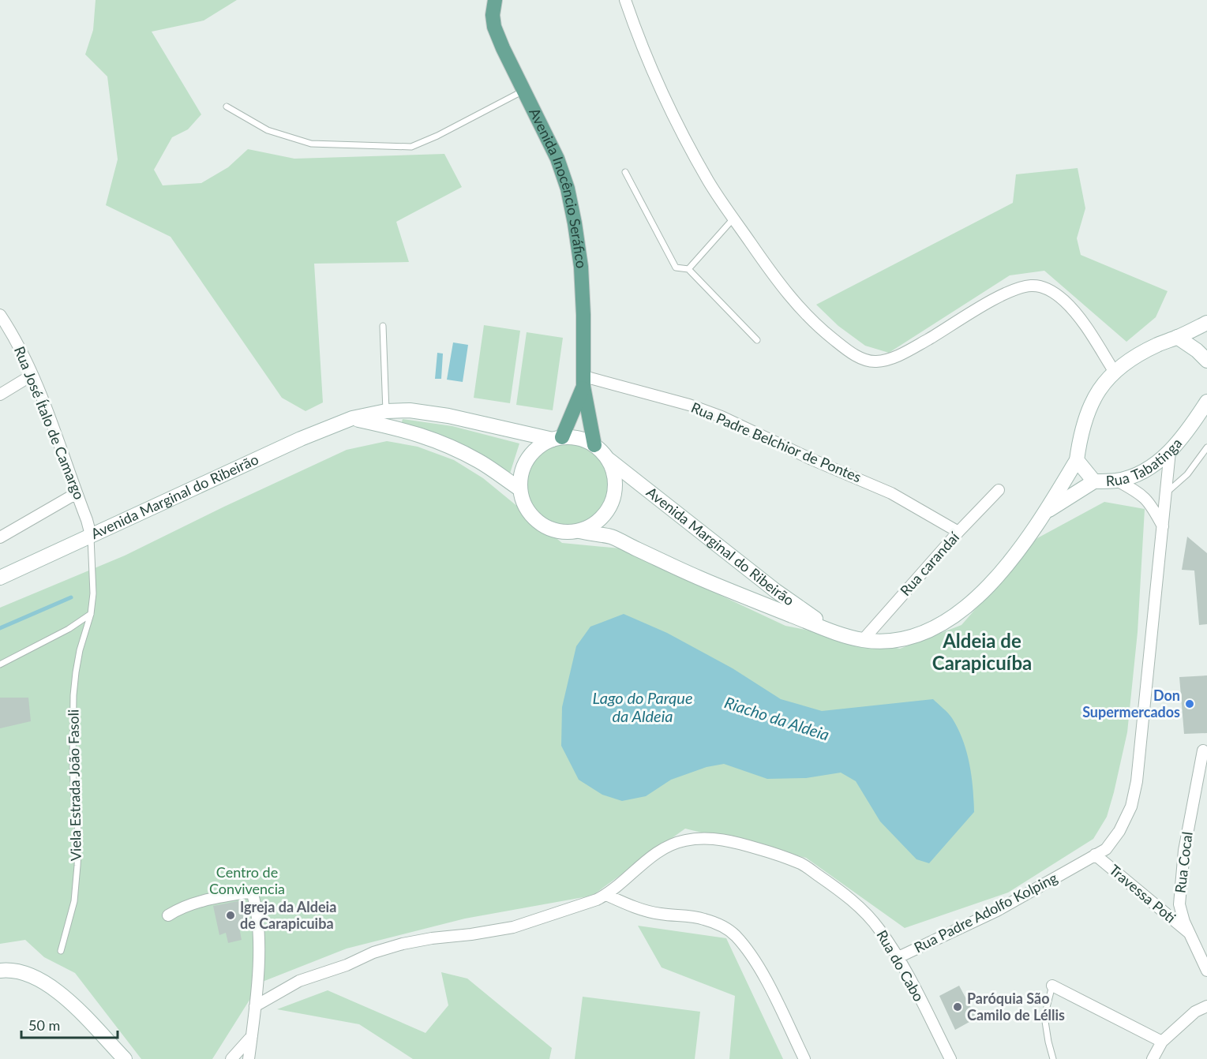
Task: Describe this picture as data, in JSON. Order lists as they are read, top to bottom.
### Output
{
  "streets": {
    "main road": ["Avenida Inocêncio Seráfico", "Rua Tabatinga", "Avenida Marginal do Ribeirão"],
    "street": [
      "Rua José Ítalo de Camargo",
      "Rua Padre Belchior de Pontes",
      "Rua carandaí",
      "Rua Cocal",
      "Travessa Poti",
      "Rua Padre Adolfo Kolping",
      "Rua do Cabo"
    ],
    "lane": ["Viela Estrada João Fasoli"]
  },
  "crossings": [
    ["Avenida Inocêncio Seráfico", "Rua Padre Belchior de Pontes"],
    ["Avenida Inocêncio Seráfico", "Avenida Marginal do Ribeirão"],
    ["Rua José Ítalo de Camargo", "Avenida Marginal do Ribeirão"],
    ["Rua José Ítalo de Camargo", "Viela Estrada João Fasoli"],
    ["Rua Padre Belchior de Pontes", "Rua carandaí"],
    ["Rua Tabatinga", "Avenida Marginal do Ribeirão"],
    ["Rua Tabatinga", "Rua Padre Adolfo Kolping"],
    ["Avenida Marginal do Ribeirão", "Rua carandaí"],
    ["Avenida Marginal do Ribeirão", "Viela Estrada João Fasoli"],
    ["Rua Cocal", "Travessa Poti"],
    ["Travessa Poti", "Rua Padre Adolfo Kolping"],
    ["Rua Padre Adolfo Kolping", "Rua do Cabo"]
  ],
  "districts": ["Aldeia de Carapicuíba"],
  "water": ["Lago do Parque da Aldeia", "Riacho da Aldeia"],
  "parks": ["Centro de Convivencia"],
  "places": ["Don Supermercados", "Igreja da Aldeia de Carapicuiba", "Paróquia São Camilo de Léllis"],
  "scale_bar": "50 m"
}
